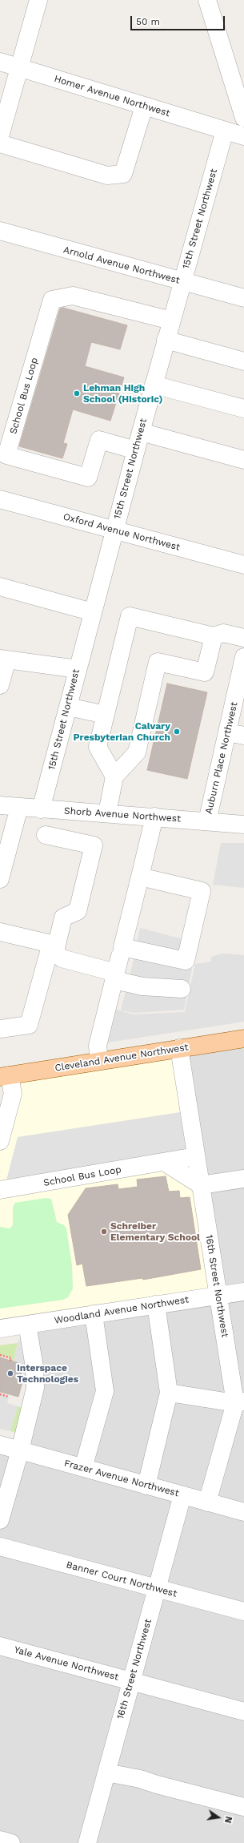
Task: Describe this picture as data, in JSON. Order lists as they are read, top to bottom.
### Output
{
  "streets": {
    "main road": ["Cleveland Avenue Northwest"],
    "street": [
      "Homer Avenue Northwest",
      "15th Street Northwest",
      "Arnold Avenue Northwest",
      "School Bus Loop",
      "Oxford Avenue Northwest",
      "Auburn Place Northwest",
      "Shorb Avenue Northwest",
      "16th Street Northwest",
      "Woodland Avenue Northwest",
      "Frazer Avenue Northwest",
      "Banner Court Northwest",
      "Yale Avenue Northwest"
    ]
  },
  "crossings": [
    ["Homer Avenue Northwest", "15th Street Northwest"],
    ["15th Street Northwest", "Arnold Avenue Northwest"],
    ["15th Street Northwest", "School Bus Loop"],
    ["15th Street Northwest", "Oxford Avenue Northwest"],
    ["15th Street Northwest", "Shorb Avenue Northwest"],
    ["School Bus Loop", "16th Street Northwest"],
    ["Auburn Place Northwest", "Shorb Avenue Northwest"],
    ["Cleveland Avenue Northwest", "16th Street Northwest"],
    ["16th Street Northwest", "Woodland Avenue Northwest"],
    ["16th Street Northwest", "Frazer Avenue Northwest"],
    ["16th Street Northwest", "Banner Court Northwest"],
    ["16th Street Northwest", "Yale Avenue Northwest"]
  ],
  "places": [
    "Lehman High School (Historic)",
    "Calvary Presbyterian Church",
    "Schreiber Elementary School",
    "Interspace Technologies"
  ],
  "scale_bar": "50 m",
  "north": "right"
}
